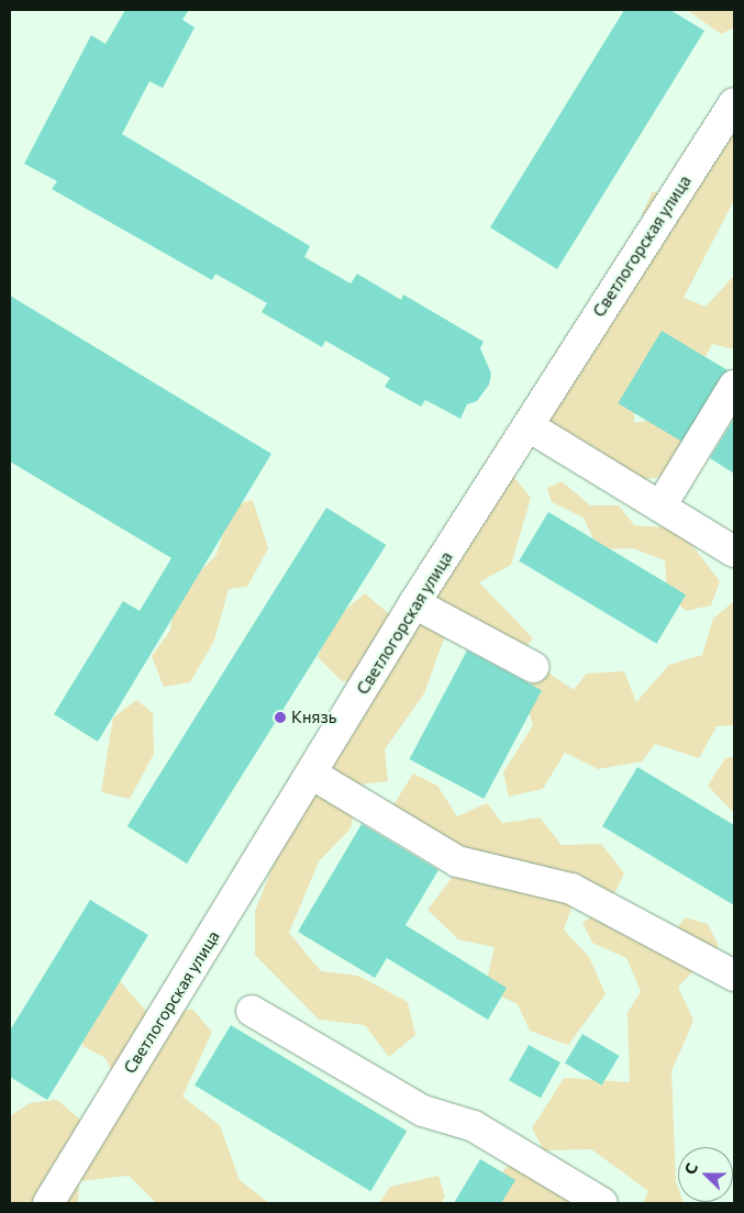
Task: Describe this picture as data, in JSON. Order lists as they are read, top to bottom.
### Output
{
  "streets": {
    "street": ["Светлогорская улица"]
  },
  "places": ["Князь"],
  "north": "left"
}
